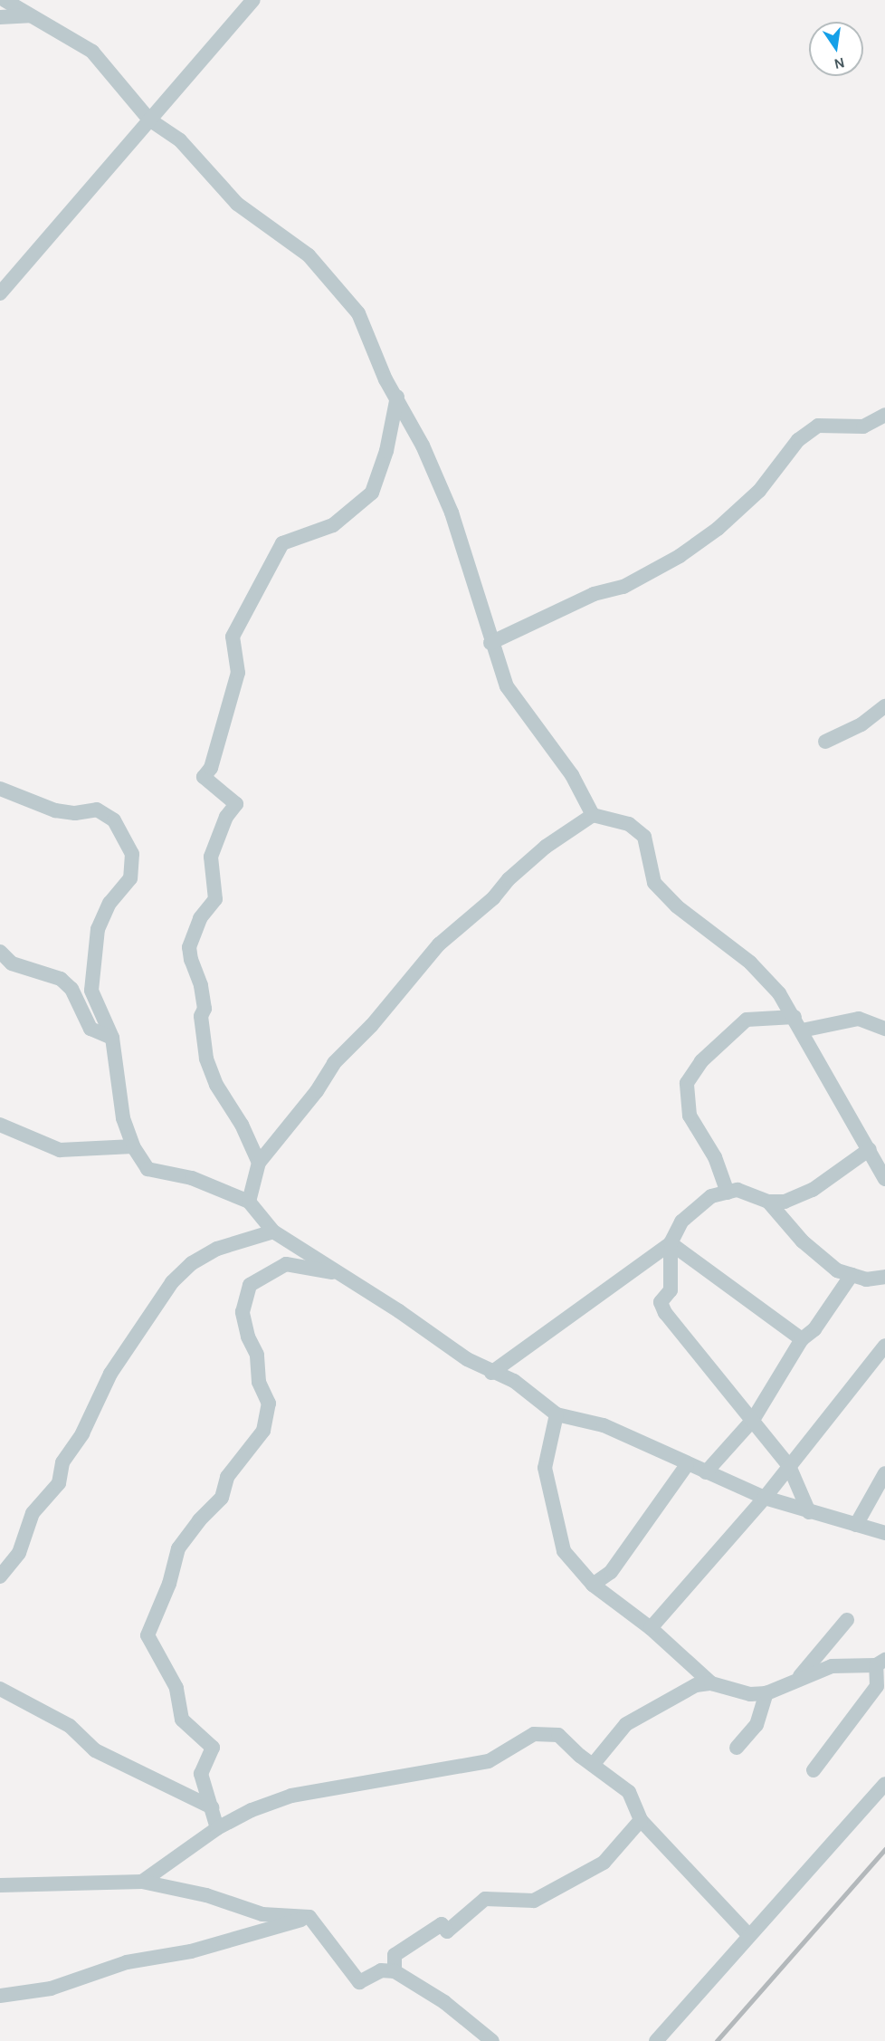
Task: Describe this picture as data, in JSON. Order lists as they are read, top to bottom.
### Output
{
  "north": "bottom"
}
